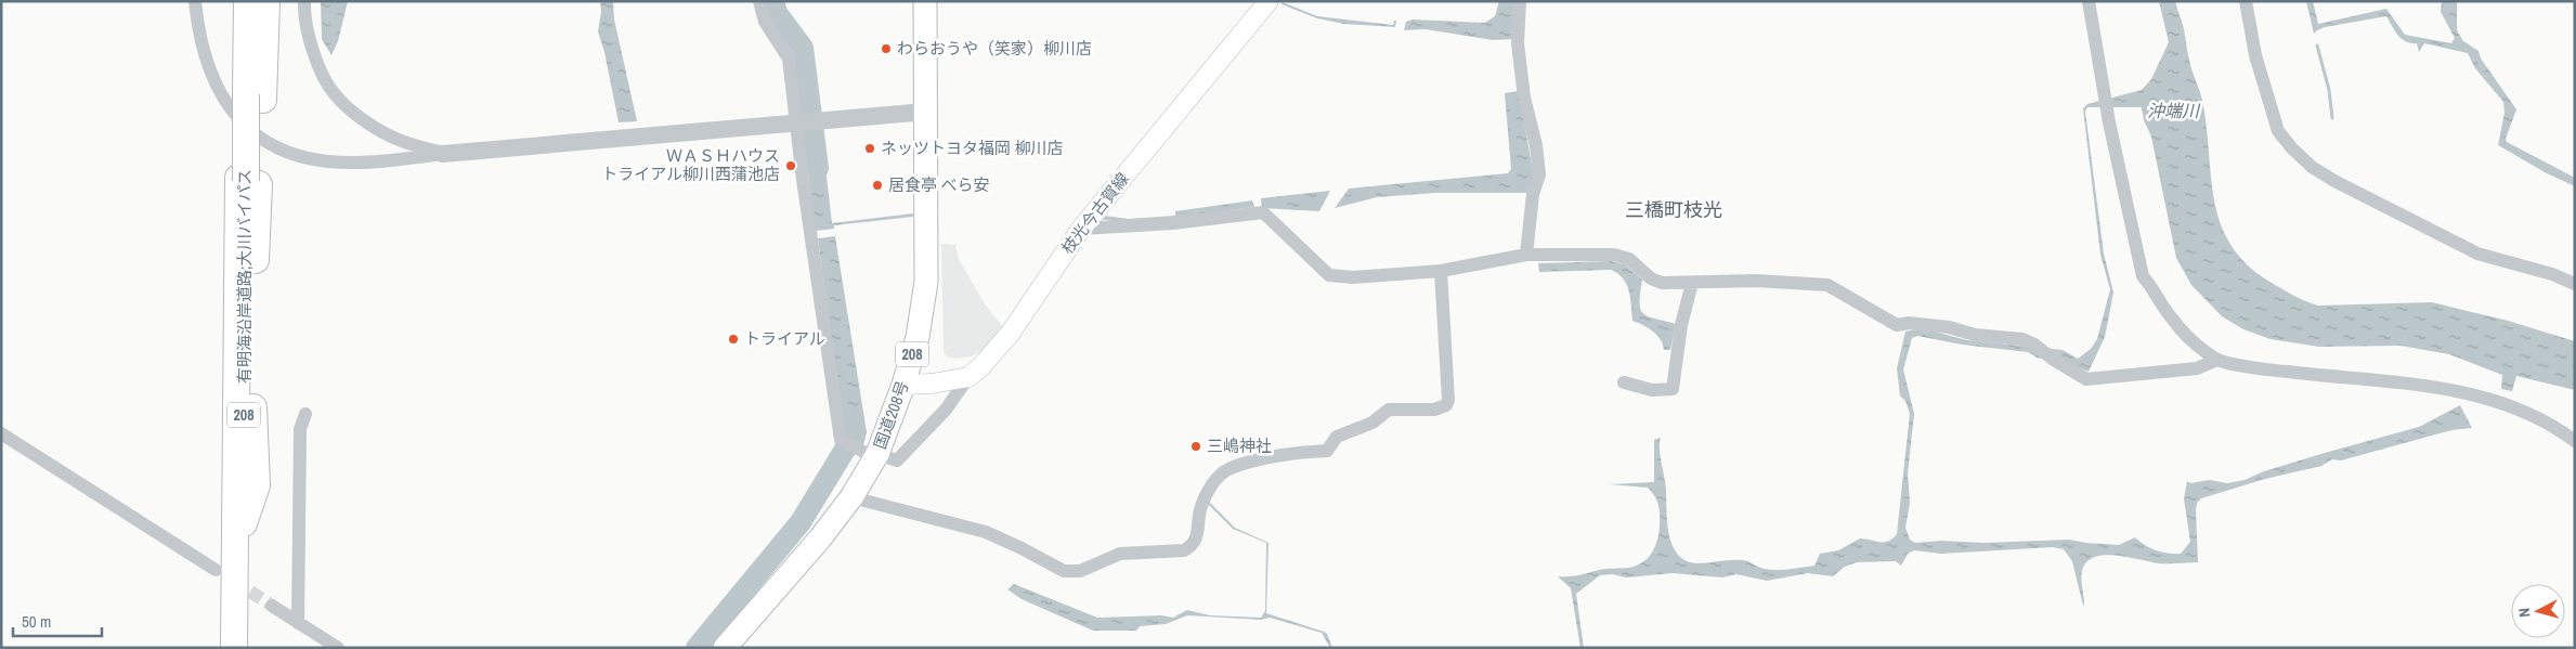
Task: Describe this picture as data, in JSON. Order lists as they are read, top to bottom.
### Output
{
  "streets": {
    "highway": ["有明海沿岸道路;大川バイパス", "208", "国道208号"],
    "main road": ["枝光今古賀線"]
  },
  "districts": ["三橋町枝光"],
  "water": ["沖端川"],
  "places": [
    "わらおうや（笑家）柳川店",
    "ネッツトヨタ福岡 柳川店",
    "ＷＡＳＨハウス トライアル柳川西蒲池店",
    "居食亭 べら安",
    "トライアル",
    "三嶋神社"
  ],
  "scale_bar": "50 m",
  "north": "left"
}
